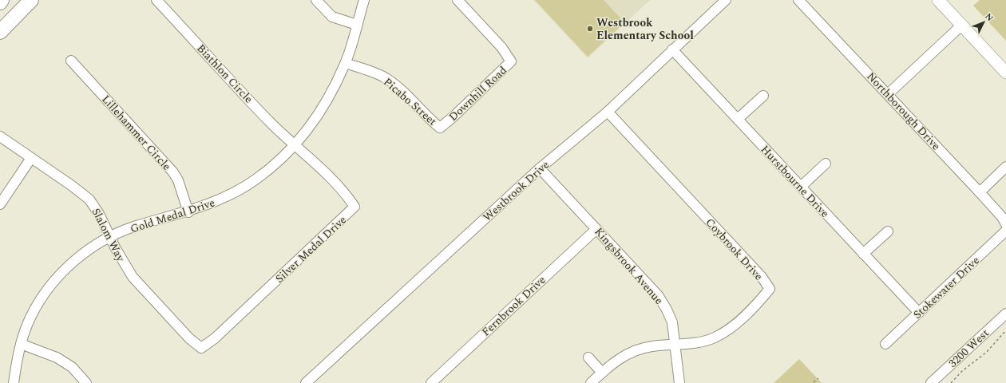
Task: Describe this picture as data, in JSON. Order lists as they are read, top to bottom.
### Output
{
  "streets": {
    "street": [
      "Biathlon Circle",
      "Downhill Road",
      "Picabo Street",
      "Northborough Drive",
      "Lillehammer Circle",
      "Hurstbourne Drive",
      "Westbrook Drive",
      "Gold Medal Drive",
      "Slalom Way",
      "Silver Medal Drive",
      "Coybrook Drive",
      "Kingsbrook Avenue",
      "Stokewater Drive",
      "Fernbrook Drive",
      "3200 West"
    ]
  },
  "crossings": [
    ["Biathlon Circle", "Gold Medal Drive"],
    ["Biathlon Circle", "Silver Medal Drive"],
    ["Downhill Road", "Picabo Street"],
    ["Picabo Street", "Gold Medal Drive"],
    ["Lillehammer Circle", "Gold Medal Drive"],
    ["Hurstbourne Drive", "Westbrook Drive"],
    ["Hurstbourne Drive", "Stokewater Drive"],
    ["Westbrook Drive", "Coybrook Drive"],
    ["Westbrook Drive", "Kingsbrook Avenue"],
    ["Gold Medal Drive", "Slalom Way"],
    ["Gold Medal Drive", "Silver Medal Drive"],
    ["Slalom Way", "Silver Medal Drive"],
    ["Coybrook Drive", "Kingsbrook Avenue"],
    ["Kingsbrook Avenue", "Fernbrook Drive"]
  ],
  "places": ["Westbrook Elementary School"],
  "north": "top right"
}
